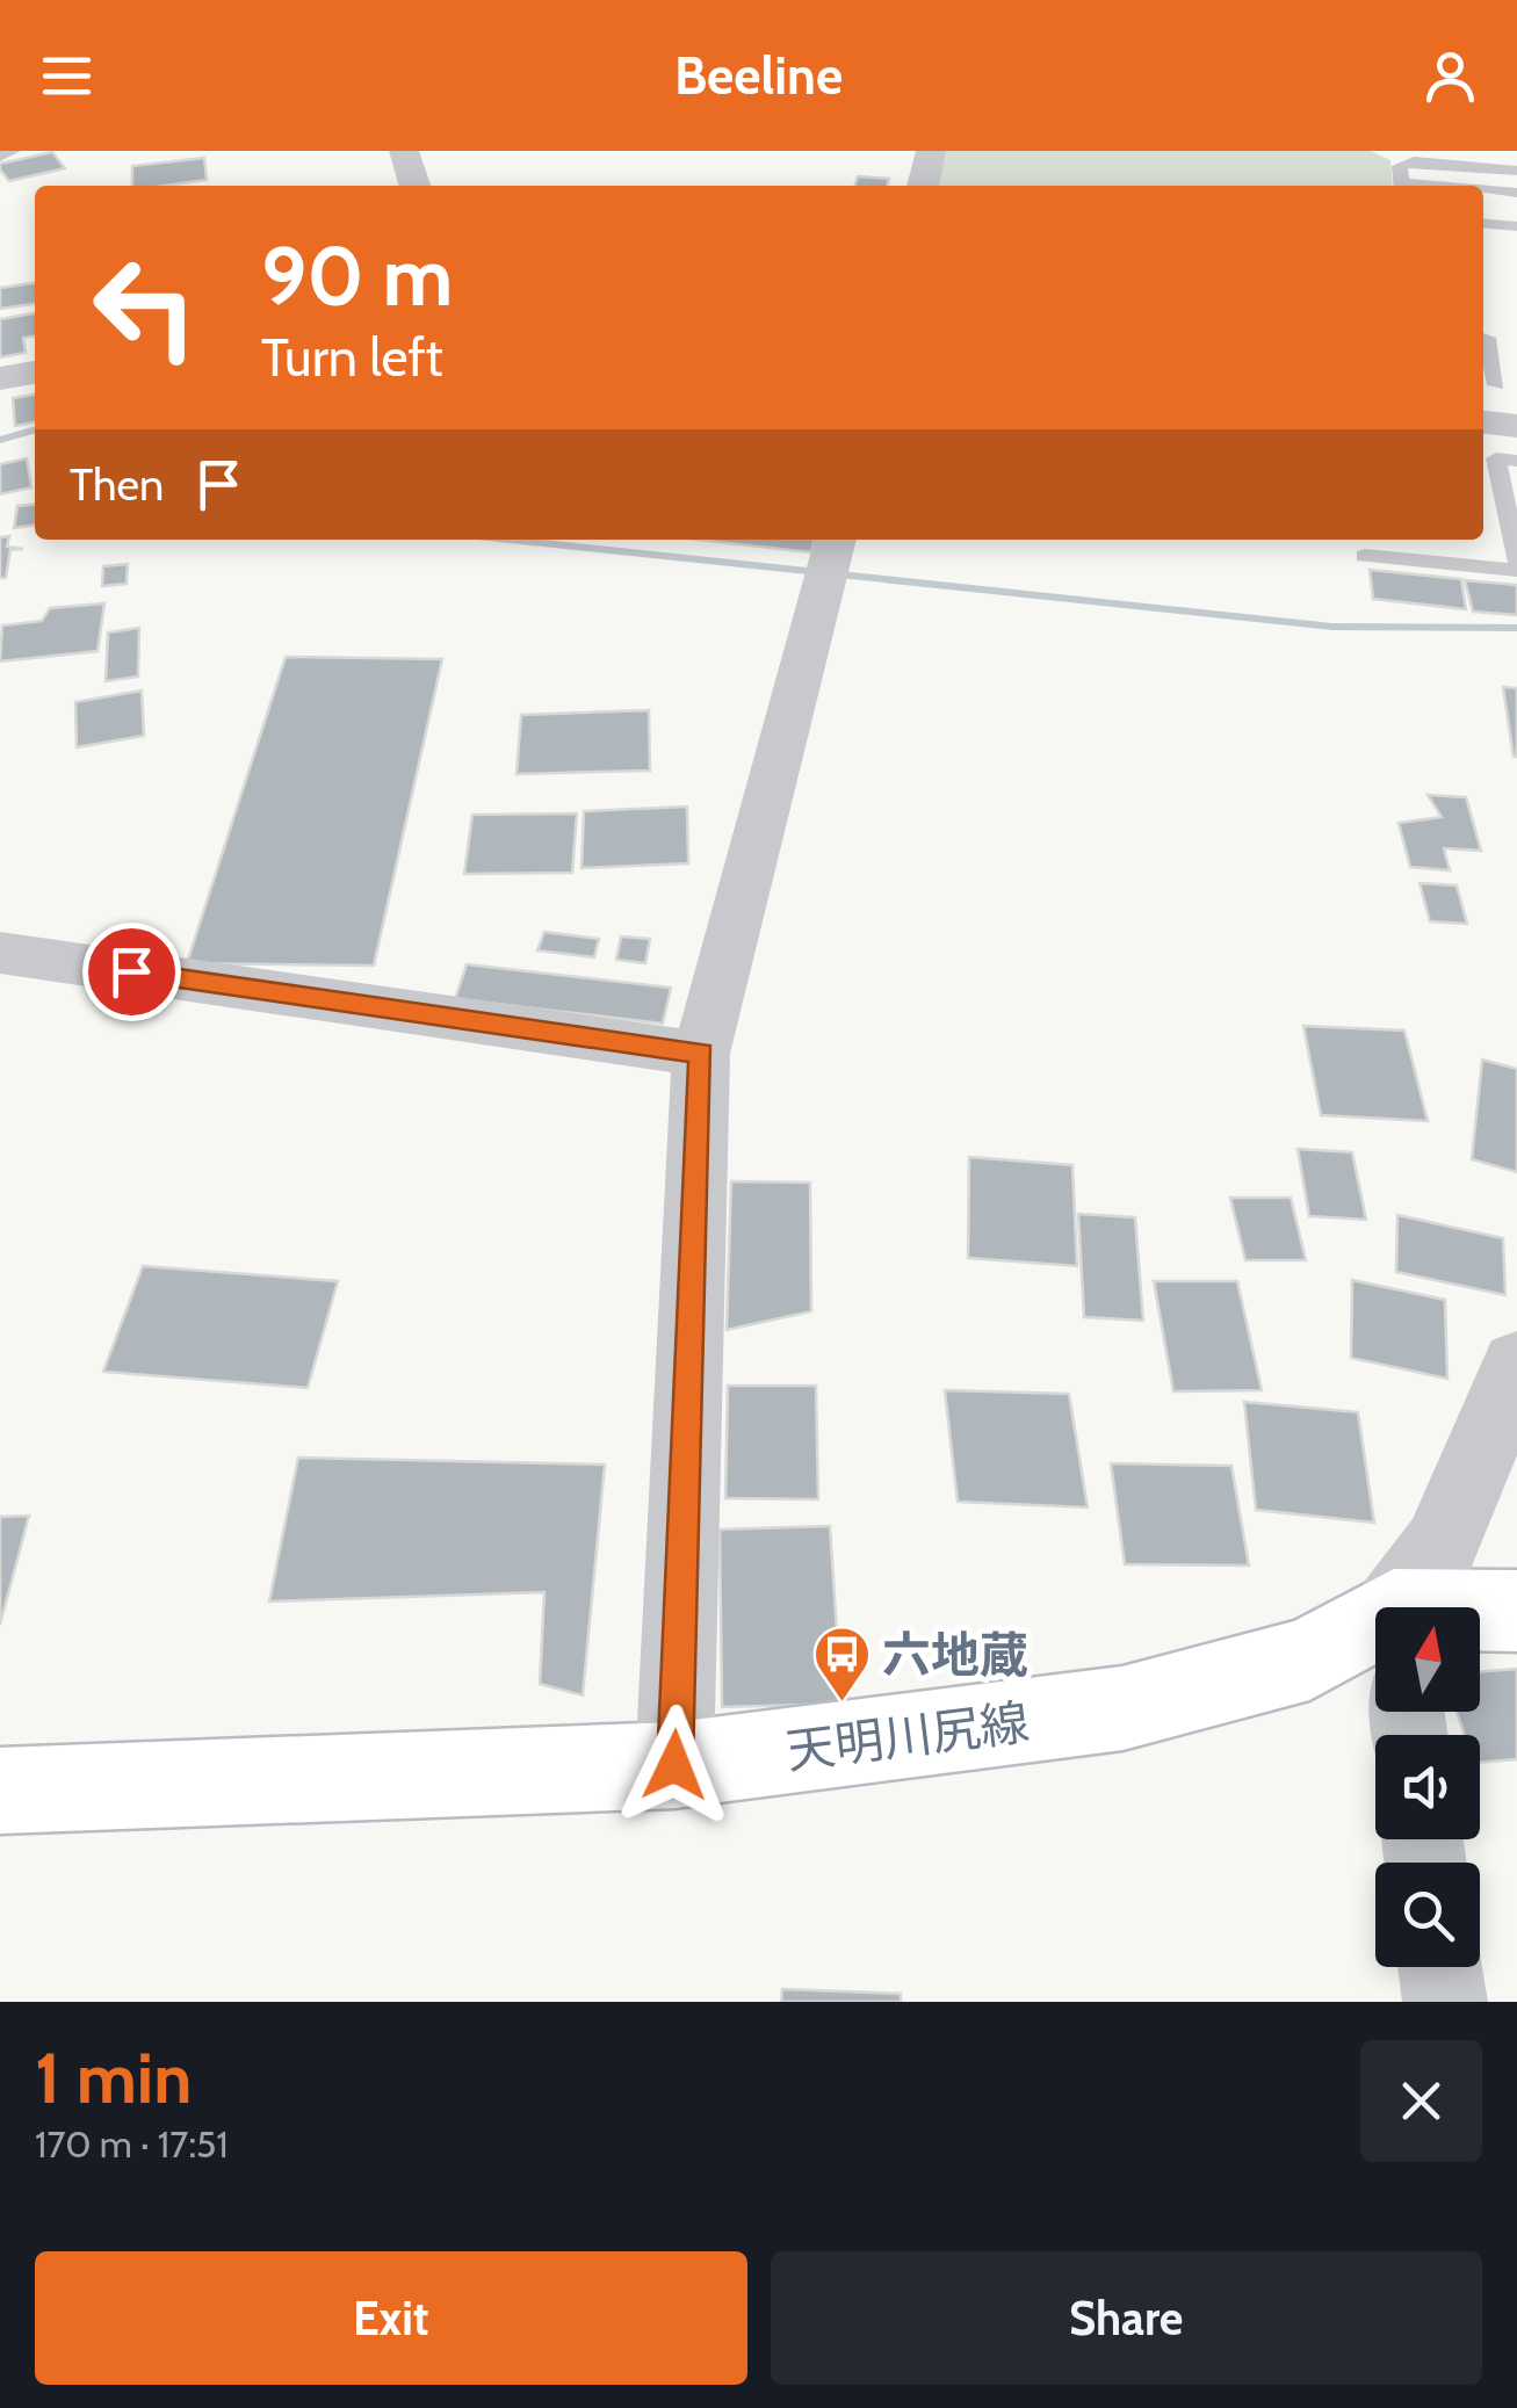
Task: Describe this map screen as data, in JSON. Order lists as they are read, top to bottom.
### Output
{
  "streets": {
    "main road": ["天明川尻線"]
  },
  "places": {
    "bus stop": ["六地蔵"]
  },
  "north": "top",
  "page": {
    "header": "Beeline",
    "turn": ["90 m", "Turn left"],
    "then": "Then",
    "heading": ["1 min", "170 m · 17:51"],
    "buttons": ["Exit", "Share"]
  }
}
